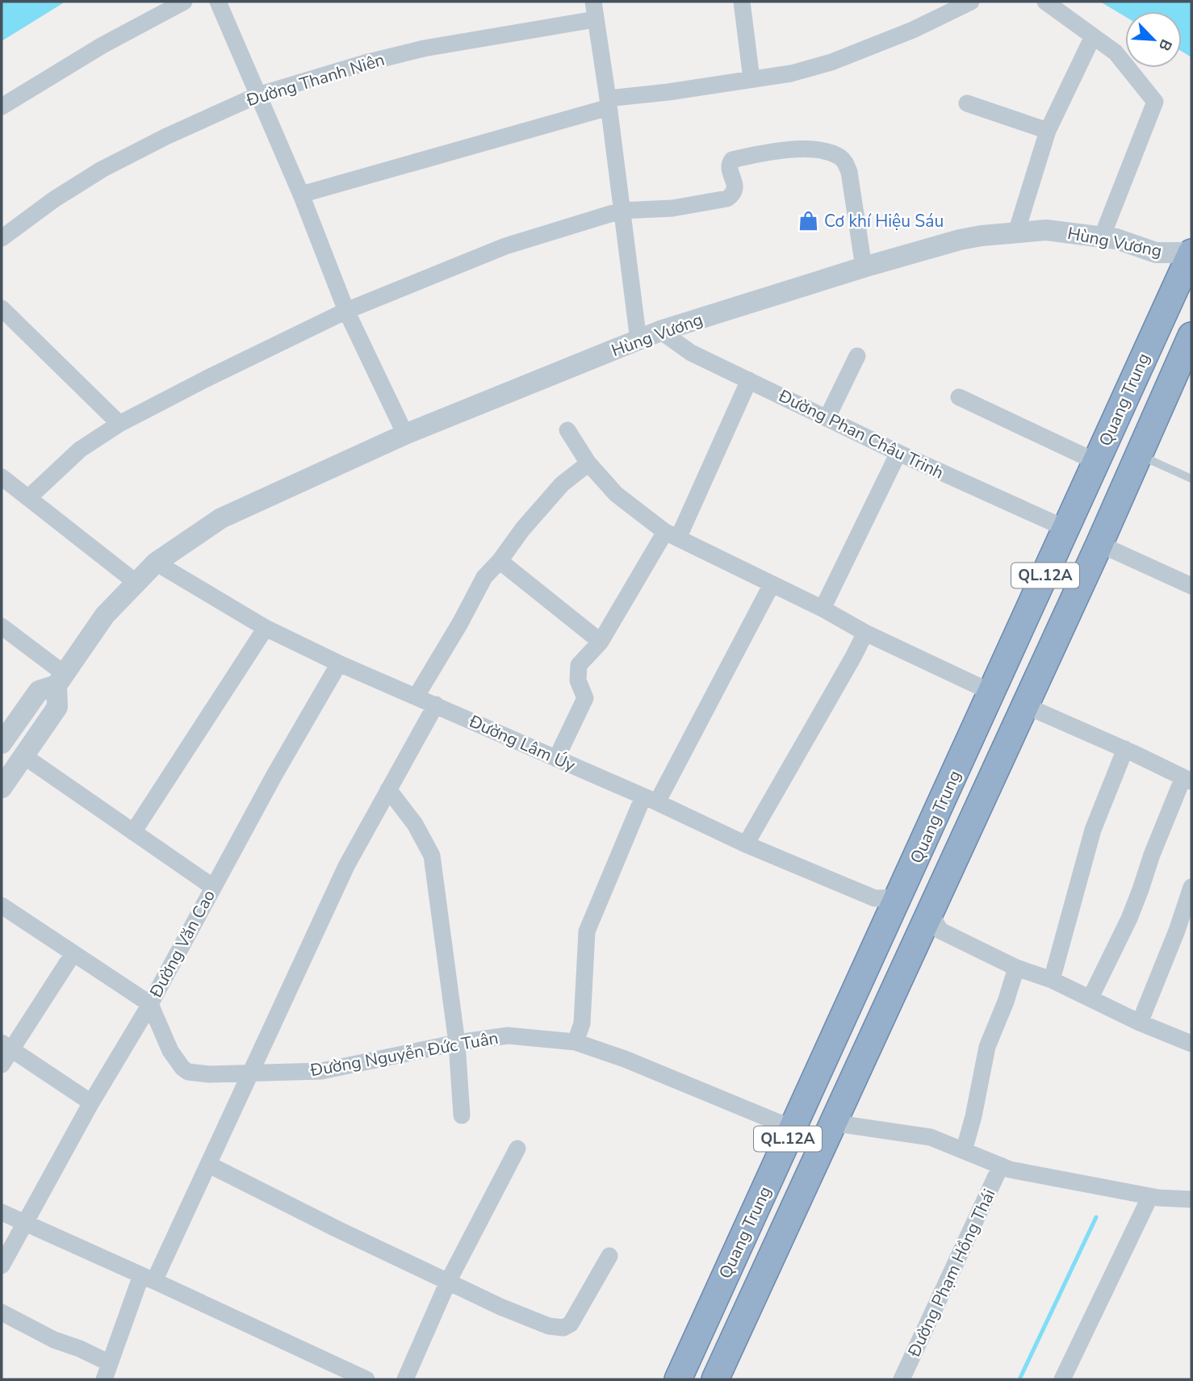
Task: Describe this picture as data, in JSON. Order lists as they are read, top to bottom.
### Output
{
  "streets": {
    "highway": ["Quang Trung", "QL.12A"],
    "street": [
      "Đường Thanh Niên",
      "Hùng Vương",
      "Đường Phan Châu Trinh",
      "Đường Lâm Úy",
      "Đường Văn Cao",
      "Đường Nguyễn Đức Tuân",
      "Đường Phạm Hồng Thái"
    ]
  },
  "crossings": [
    ["Hùng Vương", "Quang Trung"],
    ["Hùng Vương", "Đường Phan Châu Trinh"],
    ["Hùng Vương", "Đường Lâm Úy"],
    ["Quang Trung", "Đường Phan Châu Trinh"],
    ["Quang Trung", "Đường Lâm Úy"],
    ["Quang Trung", "Đường Nguyễn Đức Tuân"],
    ["Đường Lâm Úy", "Đường Văn Cao"],
    ["Đường Văn Cao", "Đường Nguyễn Đức Tuân"]
  ],
  "places": {
    "shop": ["Cơ khí Hiệu Sáu"]
  },
  "north": "bottom right"
}
